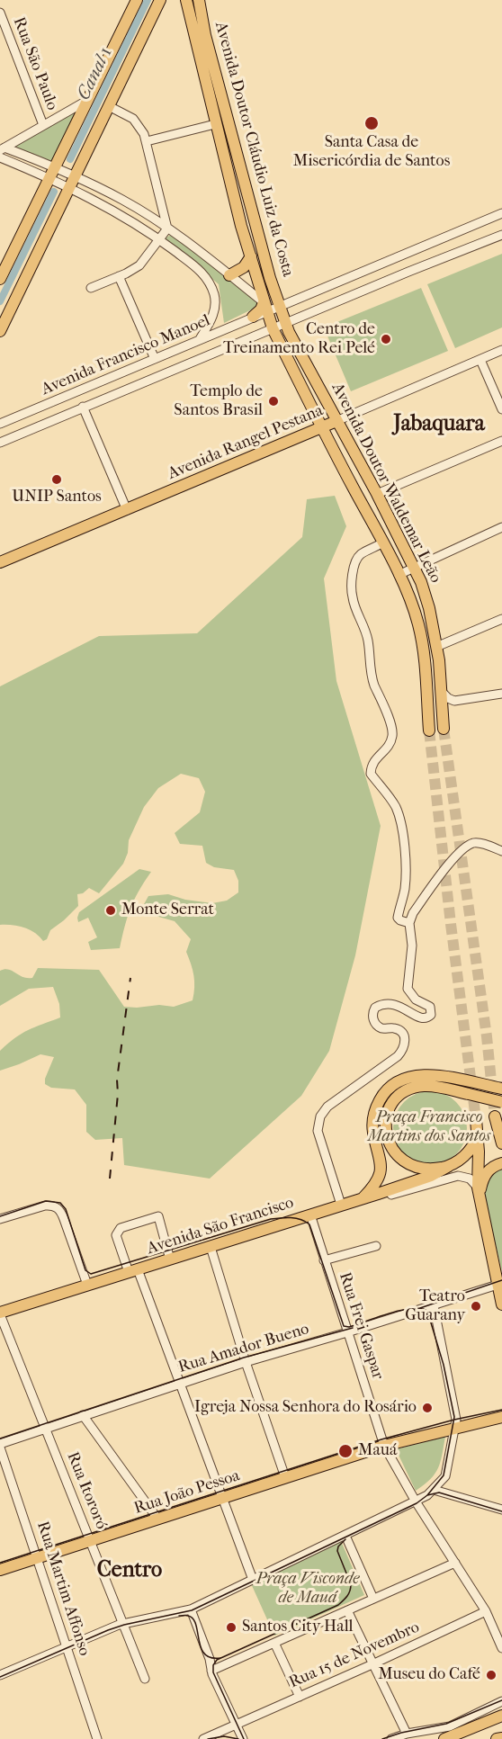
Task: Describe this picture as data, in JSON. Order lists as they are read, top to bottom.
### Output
{
  "streets": {
    "main road": [
      "Avenida Doutor Cláudio Luiz da Costa",
      "Avenida Rangel Pestana",
      "Avenida Doutor Waldemar Leão",
      "Avenida São Francisco",
      "Rua João Pessoa"
    ],
    "street": [
      "Rua São Paulo",
      "Avenida Francisco Manoel",
      "Rua Frei Gaspar",
      "Rua Amador Bueno",
      "Rua Itororó",
      "Rua Martim Affonso",
      "Rua 15 de Novembro"
    ]
  },
  "crossings": [
    ["Avenida Doutor Cláudio Luiz da Costa", "Avenida Doutor Waldemar Leão"],
    ["Avenida Francisco Manoel", "Avenida Doutor Waldemar Leão"],
    ["Avenida Rangel Pestana", "Avenida Doutor Waldemar Leão"],
    ["Avenida São Francisco", "Rua Frei Gaspar"],
    ["Avenida São Francisco", "Rua Itororó"],
    ["Rua Frei Gaspar", "Rua Amador Bueno"],
    ["Rua Frei Gaspar", "Rua João Pessoa"],
    ["Rua Amador Bueno", "Rua Itororó"],
    ["Rua Amador Bueno", "Rua Martim Affonso"],
    ["Rua Itororó", "Rua João Pessoa"],
    ["Rua João Pessoa", "Rua Martim Affonso"]
  ],
  "districts": ["Jabaquara", "Centro"],
  "water": ["Canal 1"],
  "parks": ["Praça Francisco Martins dos Santos", "Praça Visconde de Mauá"],
  "places": [
    "Santa Casa de Misericórdia de Santos",
    "Centro de Treinamento Rei Pelé",
    "Templo de Santos Brasil",
    "UNIP Santos",
    "Monte Serrat",
    "Teatro Guarany",
    "Igreja Nossa Senhora do Rosário",
    "Mauá",
    "Santos City Hall",
    "Museu do Café"
  ]
}
